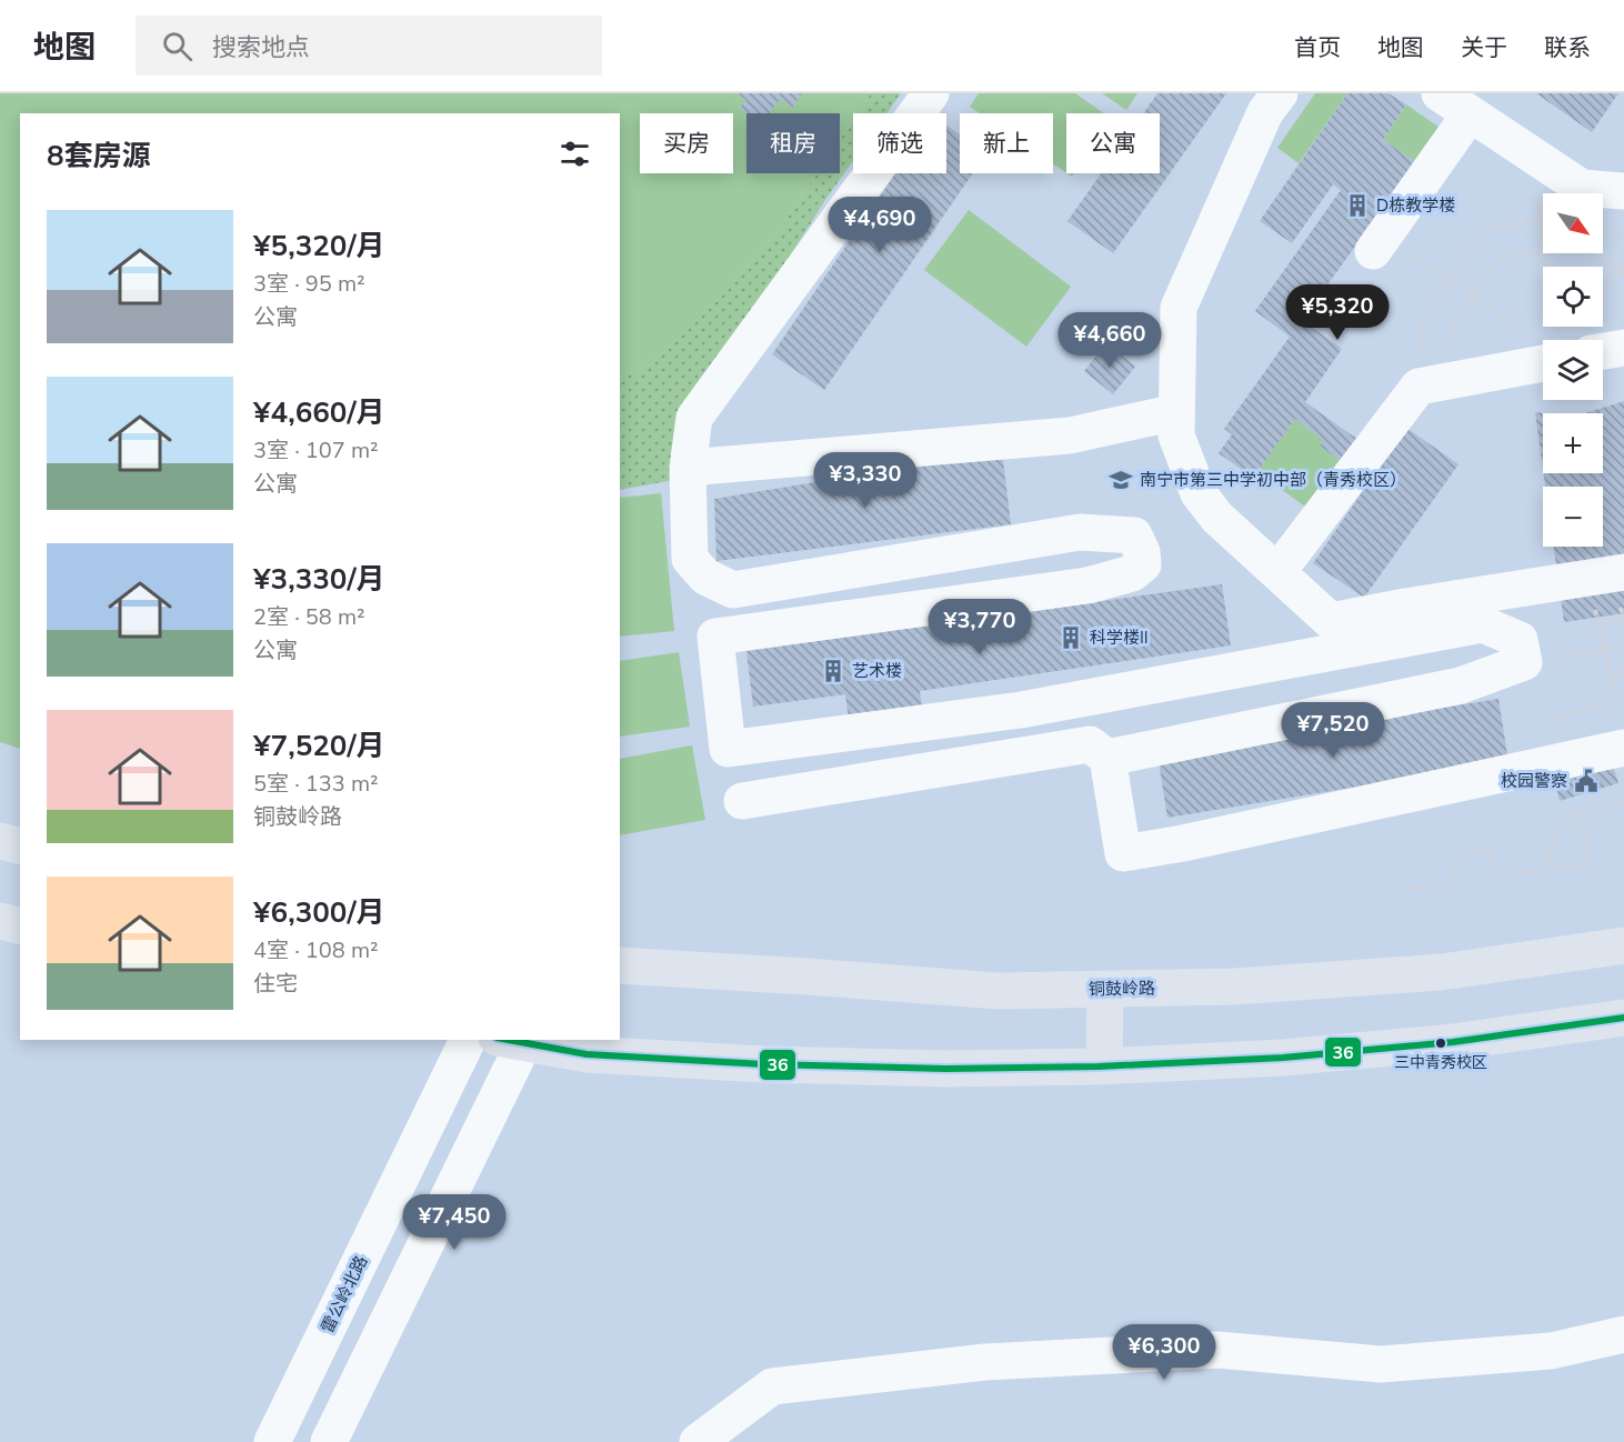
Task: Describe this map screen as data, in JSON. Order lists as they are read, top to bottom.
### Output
{
  "streets": {
    "main road": ["铜鼓岭路"],
    "street": ["雷公岭北路"]
  },
  "places": {
    "building": ["D栋教学楼", "科学楼II", "艺术楼"],
    "school or university": ["南宁市第三中学初中部（青秀校区）"],
    "public building": ["校园警察"],
    "other": ["三中青秀校区"]
  },
  "lines": ["transit line 36"],
  "north": "bottom right",
  "page": {
    "header": "地图",
    "search": "搜索地点",
    "nav": [
      "首页",
      "地图",
      "关于",
      "联系"
    ],
    "chip": [
      "买房",
      "租房",
      "筛选",
      "新上",
      "公寓"
    ],
    "heading": "8套房源",
    "map_buttons": ["+", "−"],
    "list": [
      {
        "name": "¥5,320/月",
        "note": "3室 · 95 m² · 公寓"
      },
      {
        "name": "¥4,660/月",
        "note": "3室 · 107 m² · 公寓"
      },
      {
        "name": "¥3,330/月",
        "note": "2室 · 58 m² · 公寓"
      },
      {
        "name": "¥7,520/月",
        "note": "5室 · 133 m² · 铜鼓岭路"
      },
      {
        "name": "¥6,300/月",
        "note": "4室 · 108 m² · 住宅"
      }
    ],
    "price": [
      "¥4,690",
      "¥5,320",
      "¥4,660",
      "¥3,330",
      "¥3,770",
      "¥7,520",
      "¥7,450",
      "¥6,300"
    ]
  }
}
